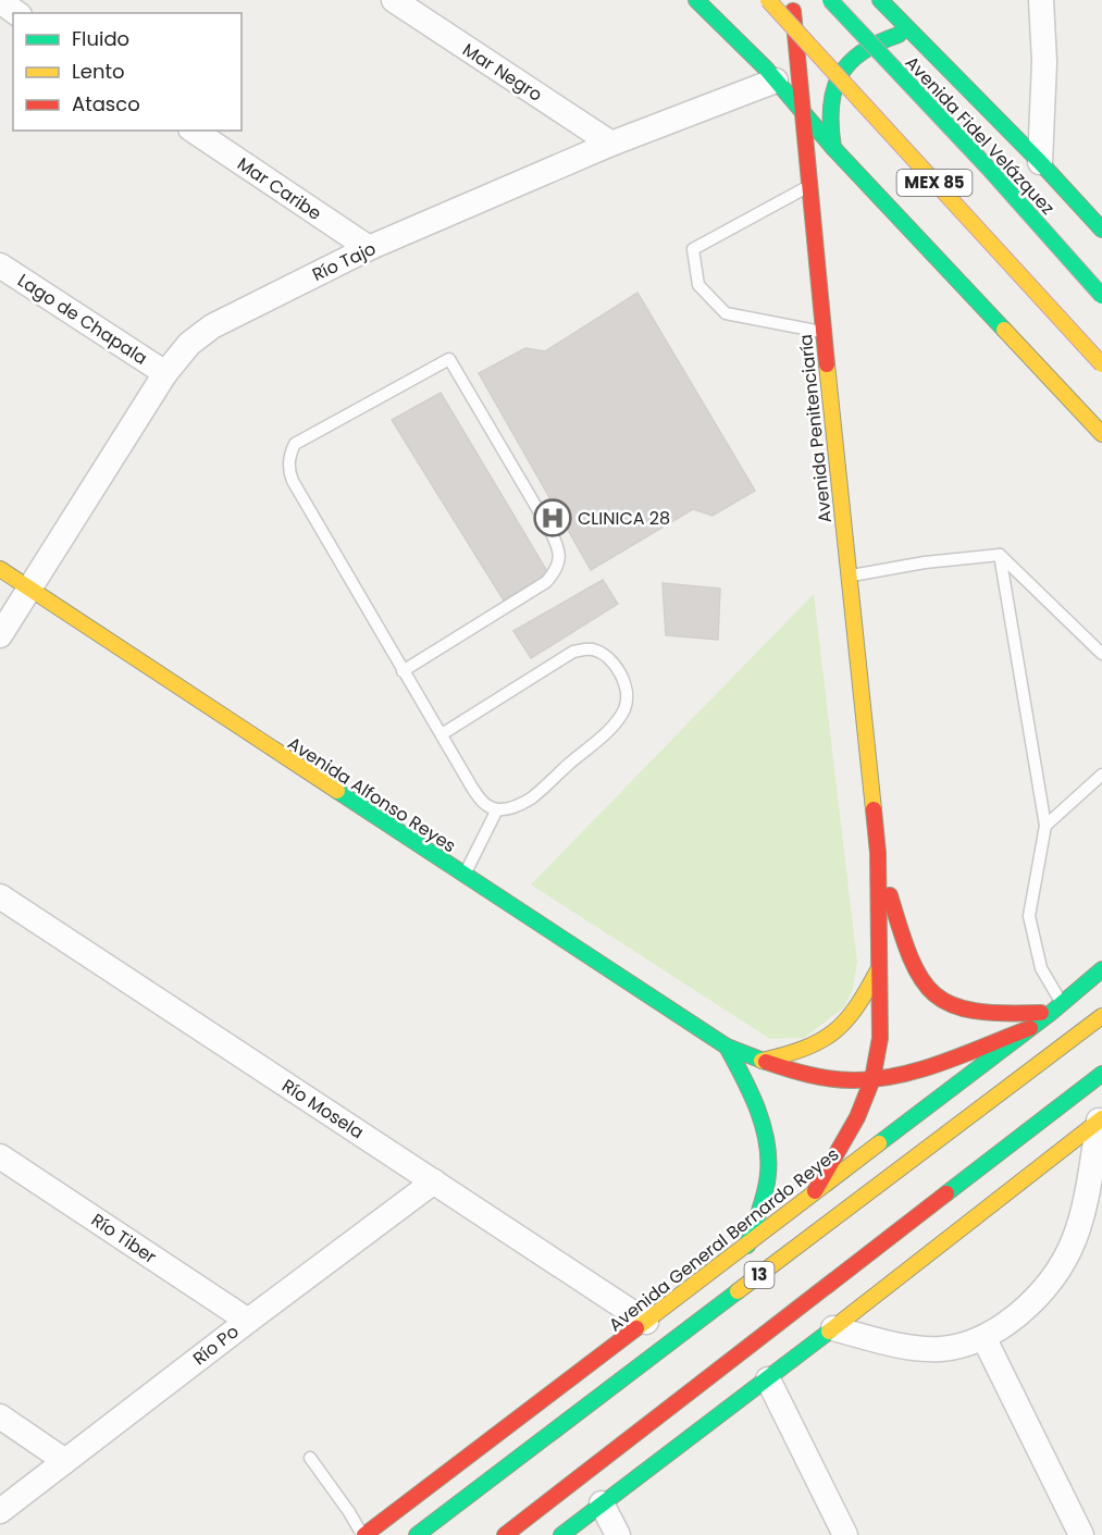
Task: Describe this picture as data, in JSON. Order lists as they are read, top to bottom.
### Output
{
  "streets": {
    "main road": [
      "Avenida Fidel Velázquez",
      "MEX 85",
      "Avenida Penitenciaría",
      "Avenida Alfonso Reyes",
      "Avenida General Bernardo Reyes",
      "13"
    ],
    "street": [
      "Mar Negro",
      "Mar Caribe",
      "Río Tajo",
      "Lago de Chapala",
      "Río Mosela",
      "Río Tiber",
      "Río Po"
    ]
  },
  "crossings": [
    ["Mar Negro", "Río Tajo"],
    ["Mar Caribe", "Río Tajo"],
    ["Río Tajo", "Lago de Chapala"],
    ["Río Tajo", "Avenida Alfonso Reyes"],
    ["Avenida Penitenciaría", "Avenida Alfonso Reyes"],
    ["Avenida Penitenciaría", "Avenida General Bernardo Reyes"],
    ["Avenida Alfonso Reyes", "Avenida General Bernardo Reyes"],
    ["Río Mosela", "Avenida General Bernardo Reyes"],
    ["Río Mosela", "Río Po"],
    ["Río Tiber", "Río Po"]
  ],
  "places": {
    "hospital": ["CLINICA 28"]
  },
  "legend": ["Fluido", "Lento", "Atasco"]
}
